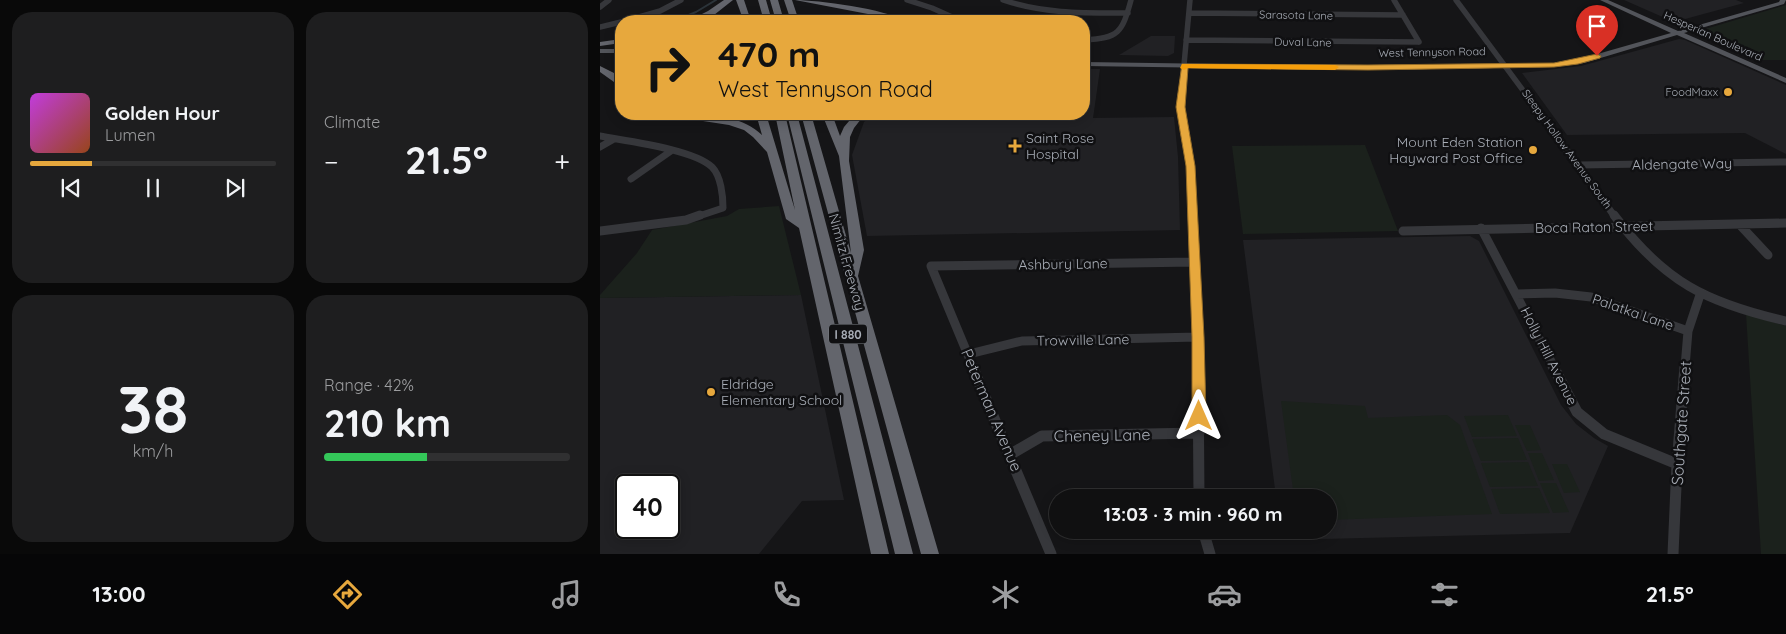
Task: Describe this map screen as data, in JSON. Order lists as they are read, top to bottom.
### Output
{
  "streets": {
    "highway": ["Nimitz Freeway", "I 880"],
    "main road": ["Hesperian Boulevard", "West Tennyson Road"],
    "street": [
      "Sarasota Lane",
      "Duval Lane",
      "Sleepy Hollow Avenue South",
      "Aldengate Way",
      "Boca Raton Street",
      "Ashbury Lane",
      "Palatka Lane",
      "Trowville Lane",
      "Holly Hill Avenue",
      "Peterman Avenue",
      "Southgate Street",
      "Cheney Lane"
    ]
  },
  "crossings": [
    ["Hesperian Boulevard", "West Tennyson Road"],
    ["West Tennyson Road", "Sleepy Hollow Avenue South"],
    ["Sleepy Hollow Avenue South", "Aldengate Way"],
    ["Sleepy Hollow Avenue South", "Boca Raton Street"],
    ["Sleepy Hollow Avenue South", "Southgate Street"],
    ["Boca Raton Street", "Holly Hill Avenue"],
    ["Ashbury Lane", "Peterman Avenue"],
    ["Palatka Lane", "Holly Hill Avenue"],
    ["Palatka Lane", "Southgate Street"],
    ["Trowville Lane", "Peterman Avenue"],
    ["Holly Hill Avenue", "Southgate Street"],
    ["Peterman Avenue", "Cheney Lane"]
  ],
  "places": {
    "other": ["FoodMaxx", "Mount Eden Station Hayward Post Office", "Eldridge Elementary School"],
    "health": ["Saint Rose Hospital"]
  },
  "page": {
    "tile": [
      "Climate",
      ["38", "km/h"],
      ["Range · 42%", "210 km"]
    ],
    "turn": ["470 m", "West Tennyson Road"],
    "song": ["Golden Hour", "Lumen"],
    "heat": ["−", "21.5°", "+"],
    "limit": "40",
    "trip": "13:03 · 3 min · 960 m",
    "tabs": ["13:00", "21.5°"]
  }
}
